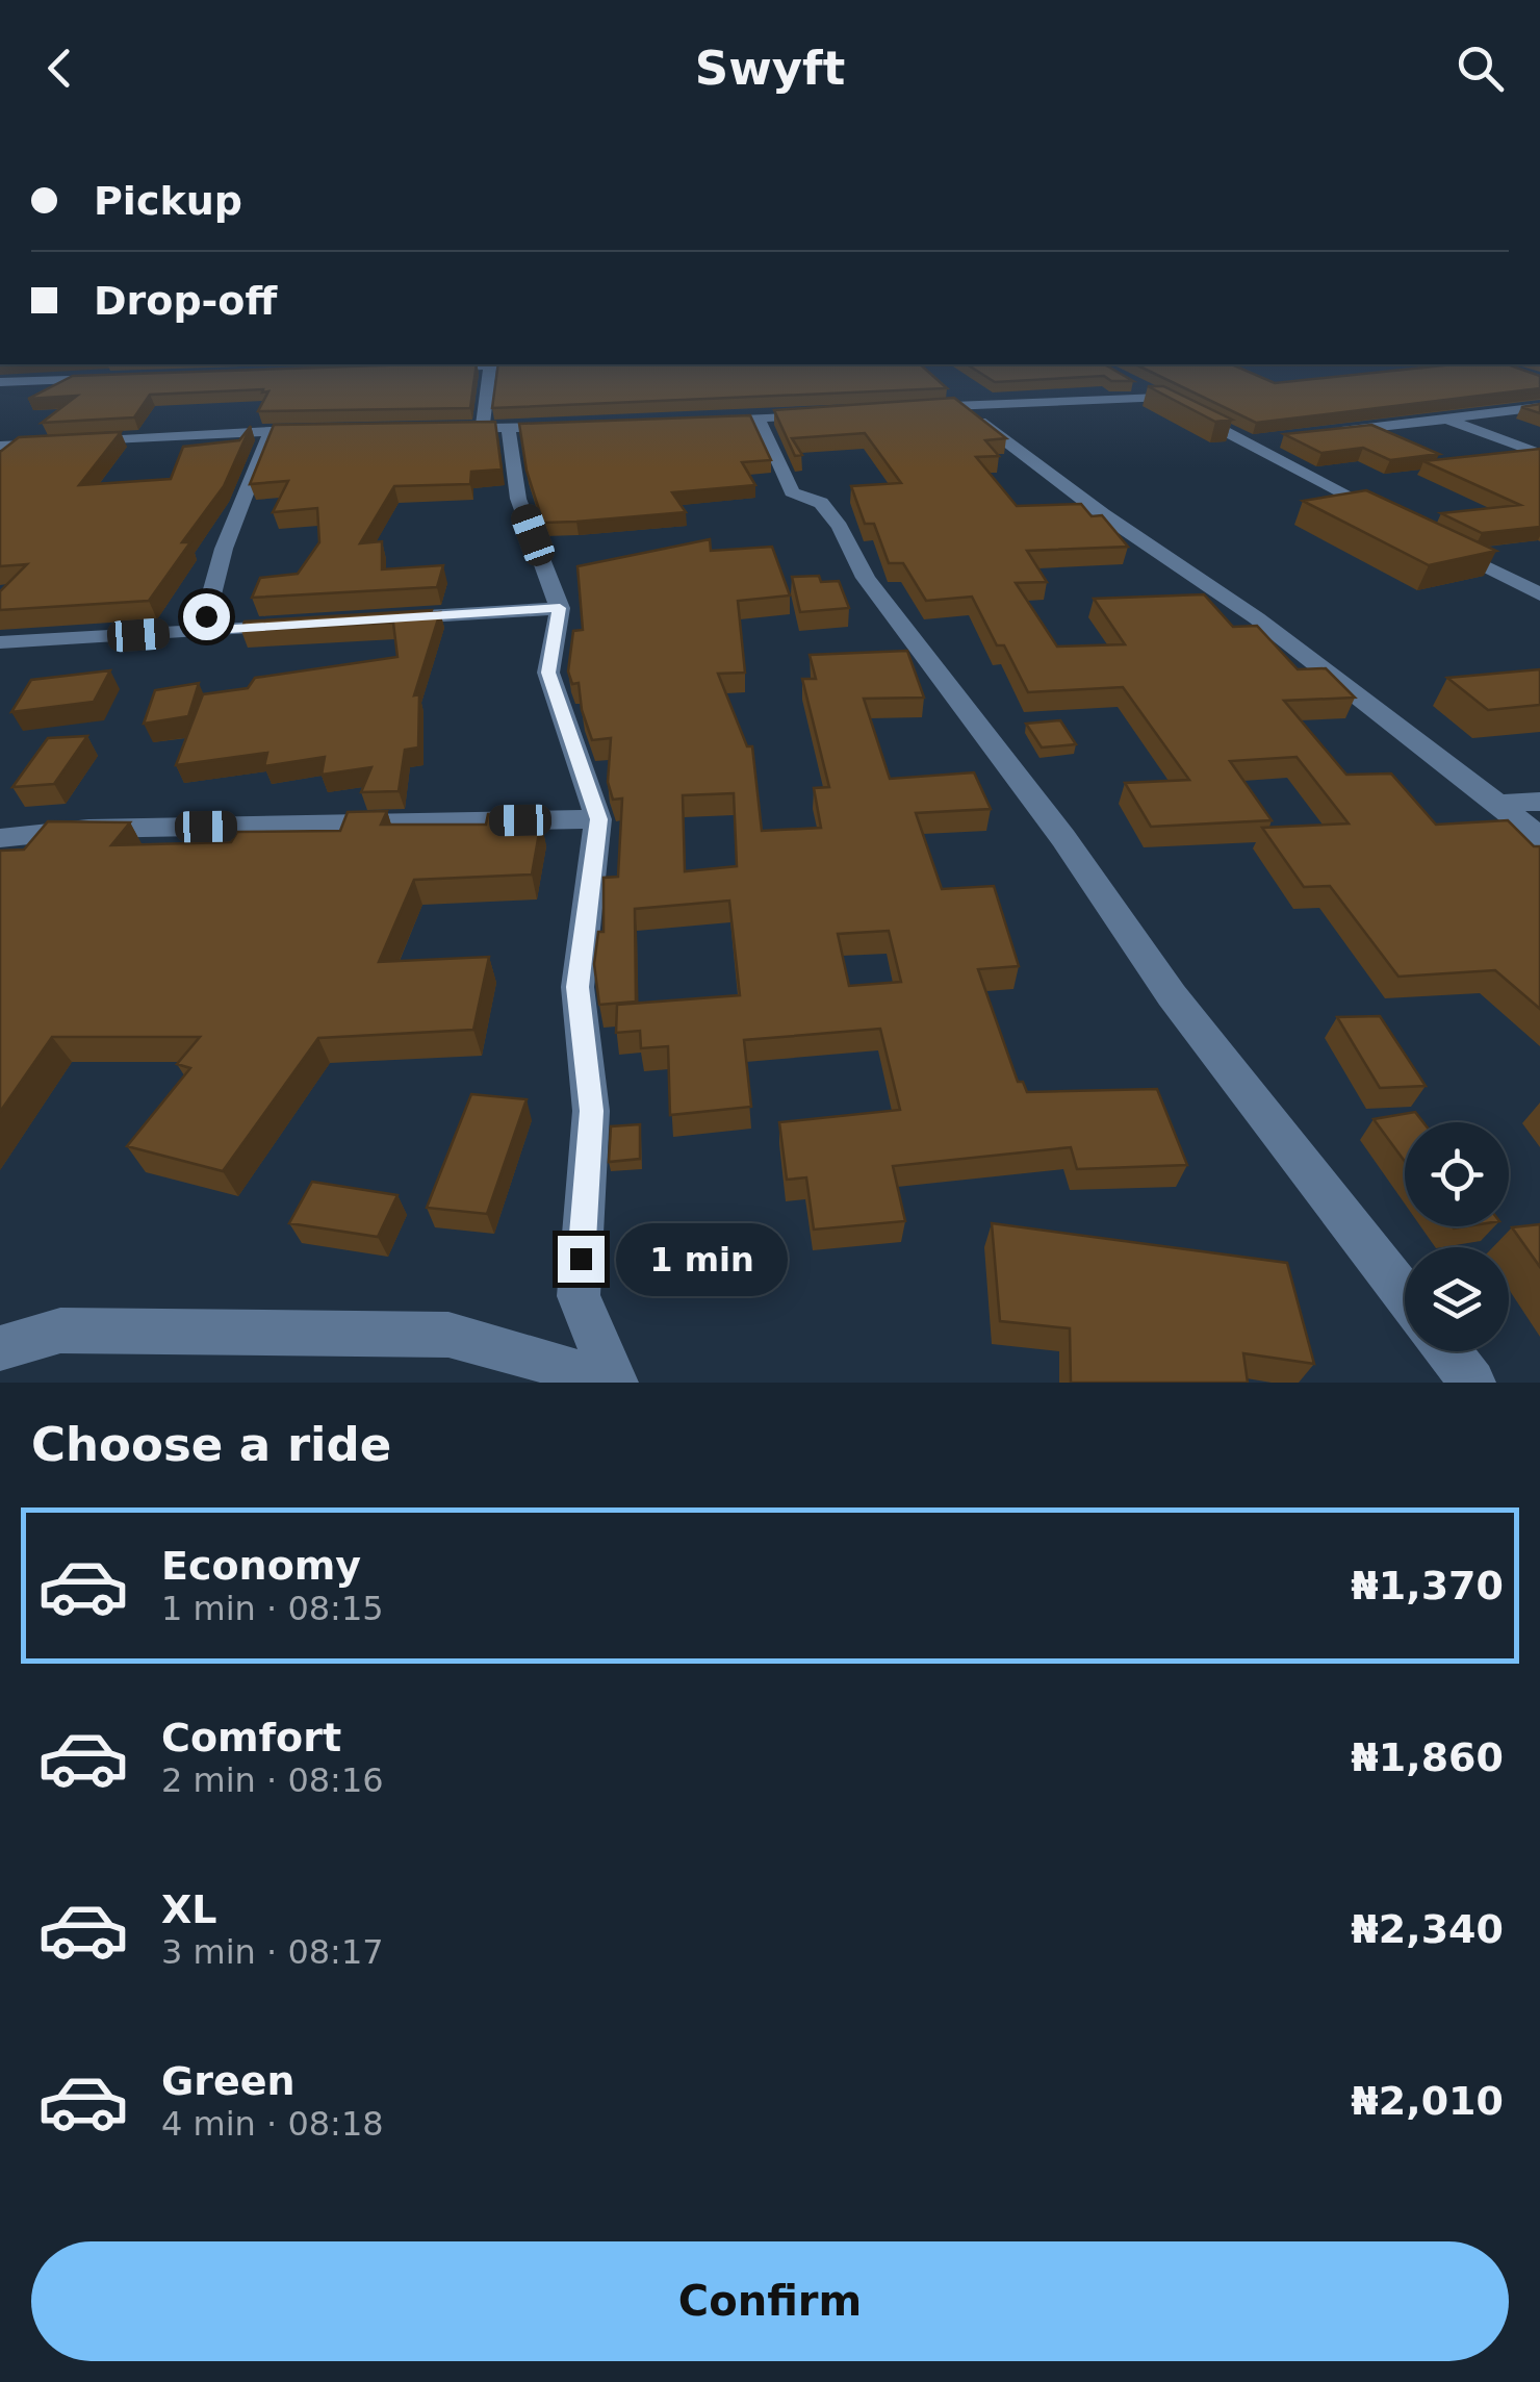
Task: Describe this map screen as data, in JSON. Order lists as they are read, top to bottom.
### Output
{
  "page": {
    "header": "Swyft",
    "banner": ["Pickup", "Drop-off"],
    "bubble": "1 min",
    "heading": "Choose a ride",
    "list": [
      {
        "name": "Economy",
        "note": "1 min · 08:15",
        "value": "₦1,370"
      },
      {
        "name": "Comfort",
        "note": "2 min · 08:16",
        "value": "₦1,860"
      },
      {
        "name": "XL",
        "note": "3 min · 08:17",
        "value": "₦2,340"
      },
      {
        "name": "Green",
        "note": "4 min · 08:18",
        "value": "₦2,010"
      }
    ],
    "buttons": "Confirm"
  }
}
